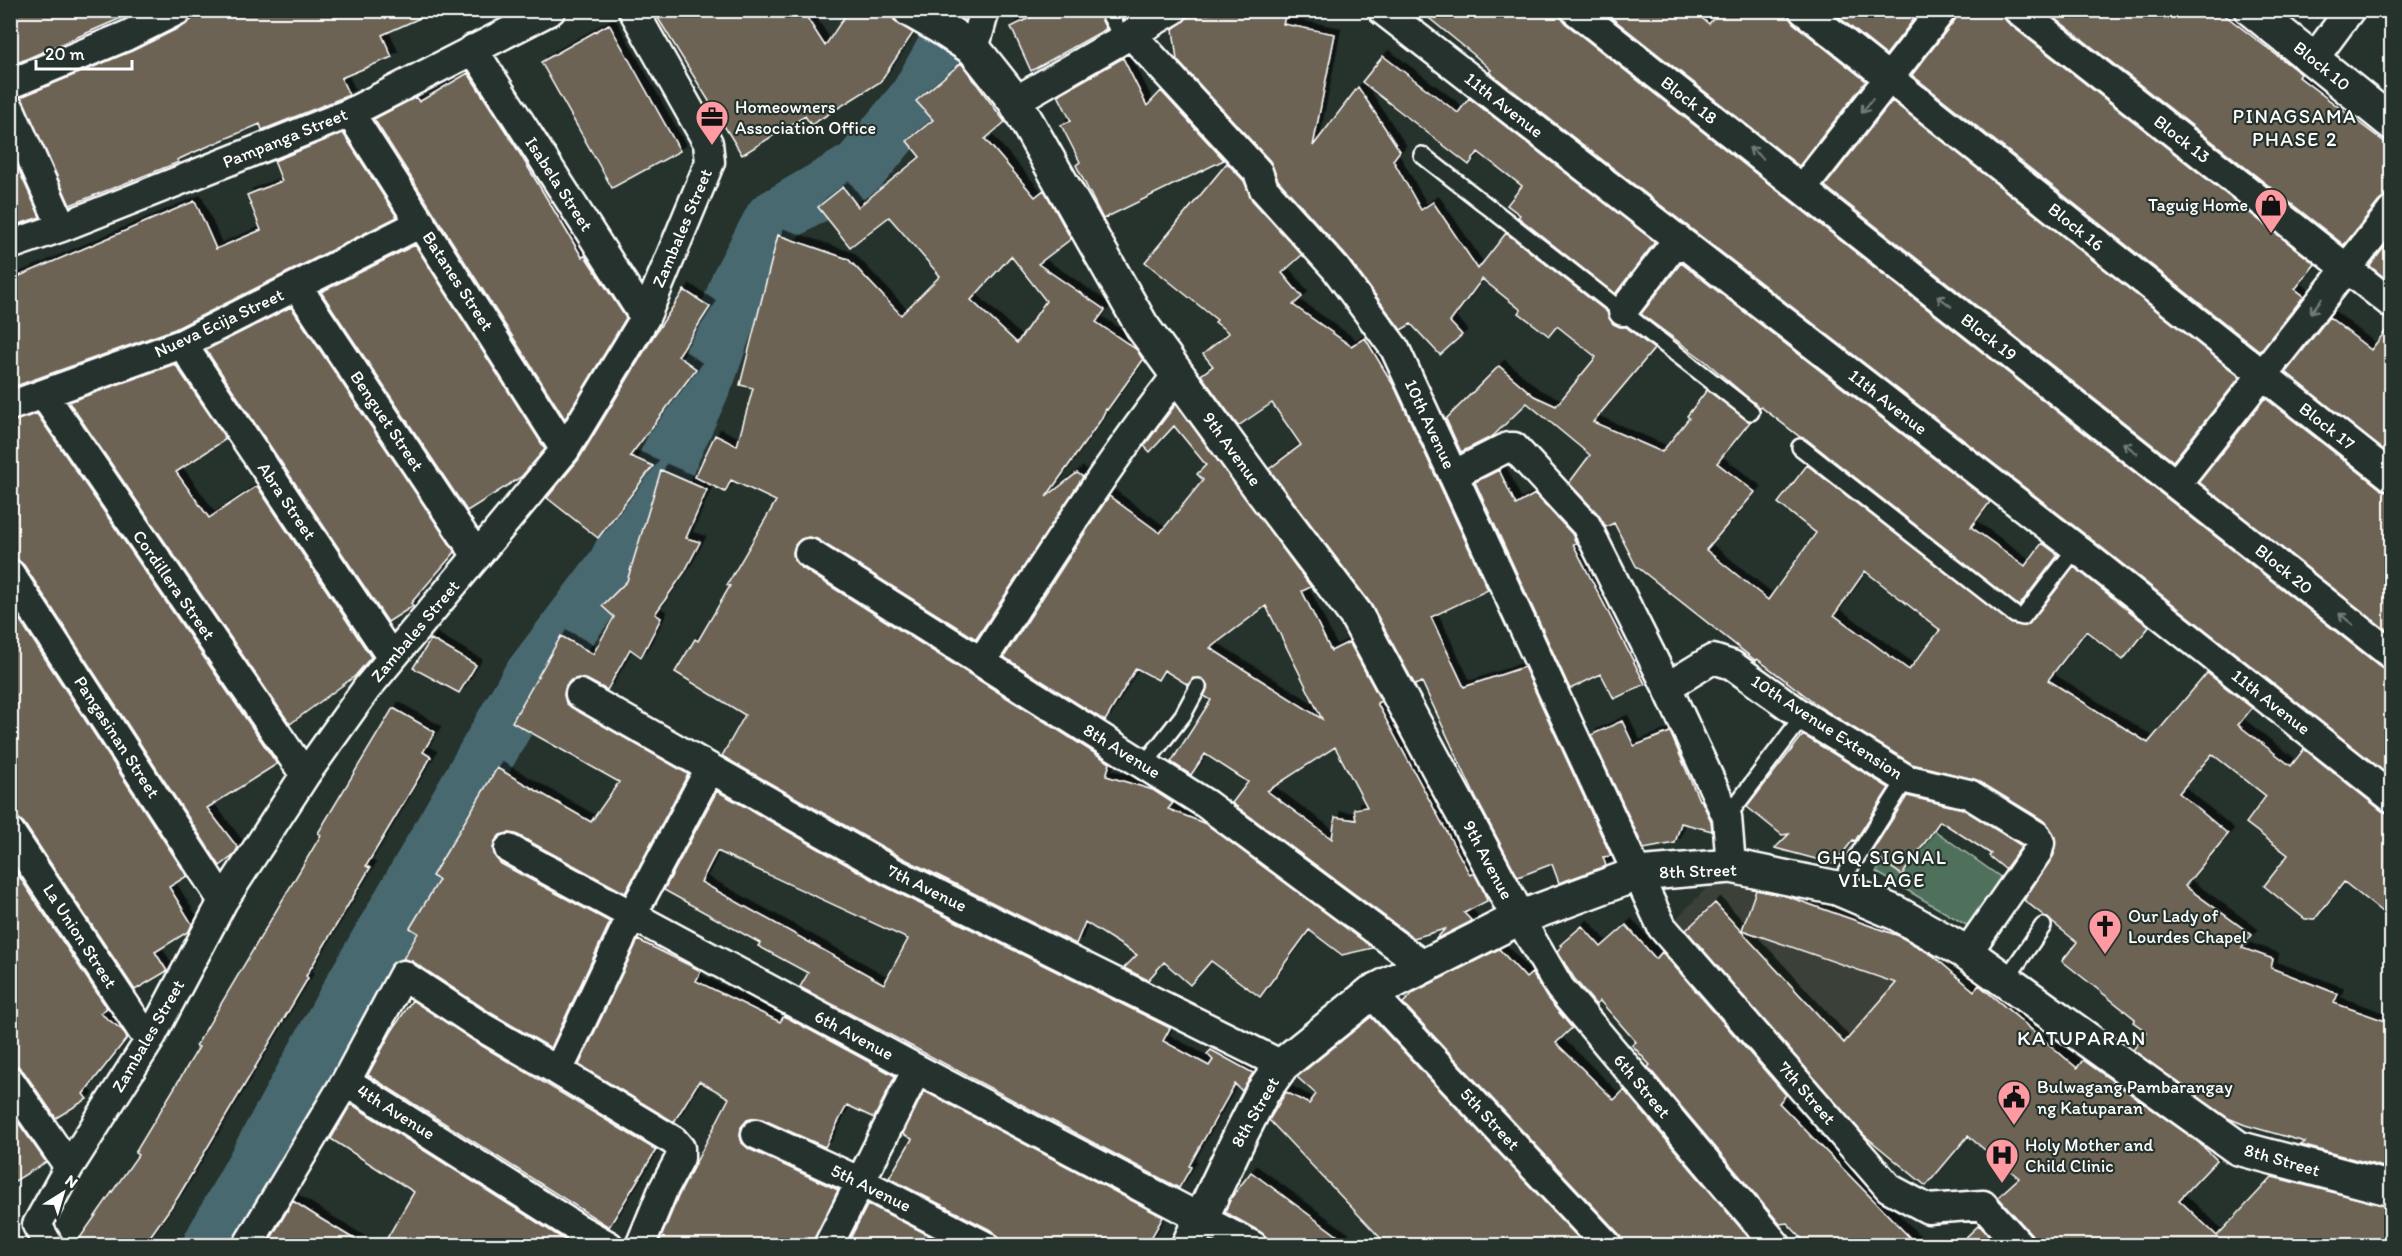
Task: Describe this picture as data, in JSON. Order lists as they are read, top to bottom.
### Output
{
  "streets": {
    "street": [
      "Block 10",
      "Block 18",
      "11th Avenue",
      "Pampanga Street",
      "Block 13",
      "Isabela Street",
      "Block 16",
      "Zambales Street",
      "Batanes Street",
      "Nueva Ecija Street",
      "Block 19",
      "Benguet Street",
      "10th Avenue",
      "Block 17",
      "9th Avenue",
      "Abra Street",
      "Block 20",
      "Cordillera Street",
      "10th Avenue Extension",
      "Pangasinan Street",
      "8th Avenue",
      "8th Street",
      "7th Avenue",
      "La Union Street",
      "6th Avenue",
      "6th Street",
      "7th Street",
      "4th Avenue",
      "5th Street",
      "5th Avenue"
    ]
  },
  "crossings": [
    ["Block 18", "Block 19"],
    ["Pampanga Street", "Isabela Street"],
    ["Pampanga Street", "Batanes Street"],
    ["Isabela Street", "Zambales Street"],
    ["Block 16", "Block 17"],
    ["Zambales Street", "Batanes Street"],
    ["Zambales Street", "Benguet Street"],
    ["Zambales Street", "Abra Street"],
    ["Zambales Street", "Cordillera Street"],
    ["Zambales Street", "Pangasinan Street"],
    ["Zambales Street", "La Union Street"],
    ["Batanes Street", "Nueva Ecija Street"],
    ["Nueva Ecija Street", "Benguet Street"],
    ["Nueva Ecija Street", "Abra Street"],
    ["Nueva Ecija Street", "Cordillera Street"],
    ["Block 19", "Block 20"],
    ["10th Avenue", "8th Street"],
    ["10th Avenue", "7th Street"],
    ["9th Avenue", "8th Street"],
    ["9th Avenue", "6th Street"],
    ["10th Avenue Extension", "8th Street"],
    ["8th Avenue", "8th Street"],
    ["8th Street", "7th Avenue"],
    ["8th Street", "6th Avenue"],
    ["8th Street", "6th Street"],
    ["8th Street", "7th Street"],
    ["8th Street", "5th Street"]
  ],
  "one_way": ["Block 18", "Block 19", "Block 20"],
  "districts": ["PINAGSAMA PHASE 2", "GHQ SIGNAL VILLAGE", "KATUPARAN"],
  "places": {
    "office": ["Homeowners Association Office"],
    "shop": ["Taguig Home"],
    "church": ["Our Lady of Lourdes Chapel"],
    "public building": ["Bulwagang Pambarangay ng Katuparan"],
    "hospital": ["Holy Mother and Child Clinic"]
  },
  "scale_bar": "20 m",
  "north": "top right"
}
